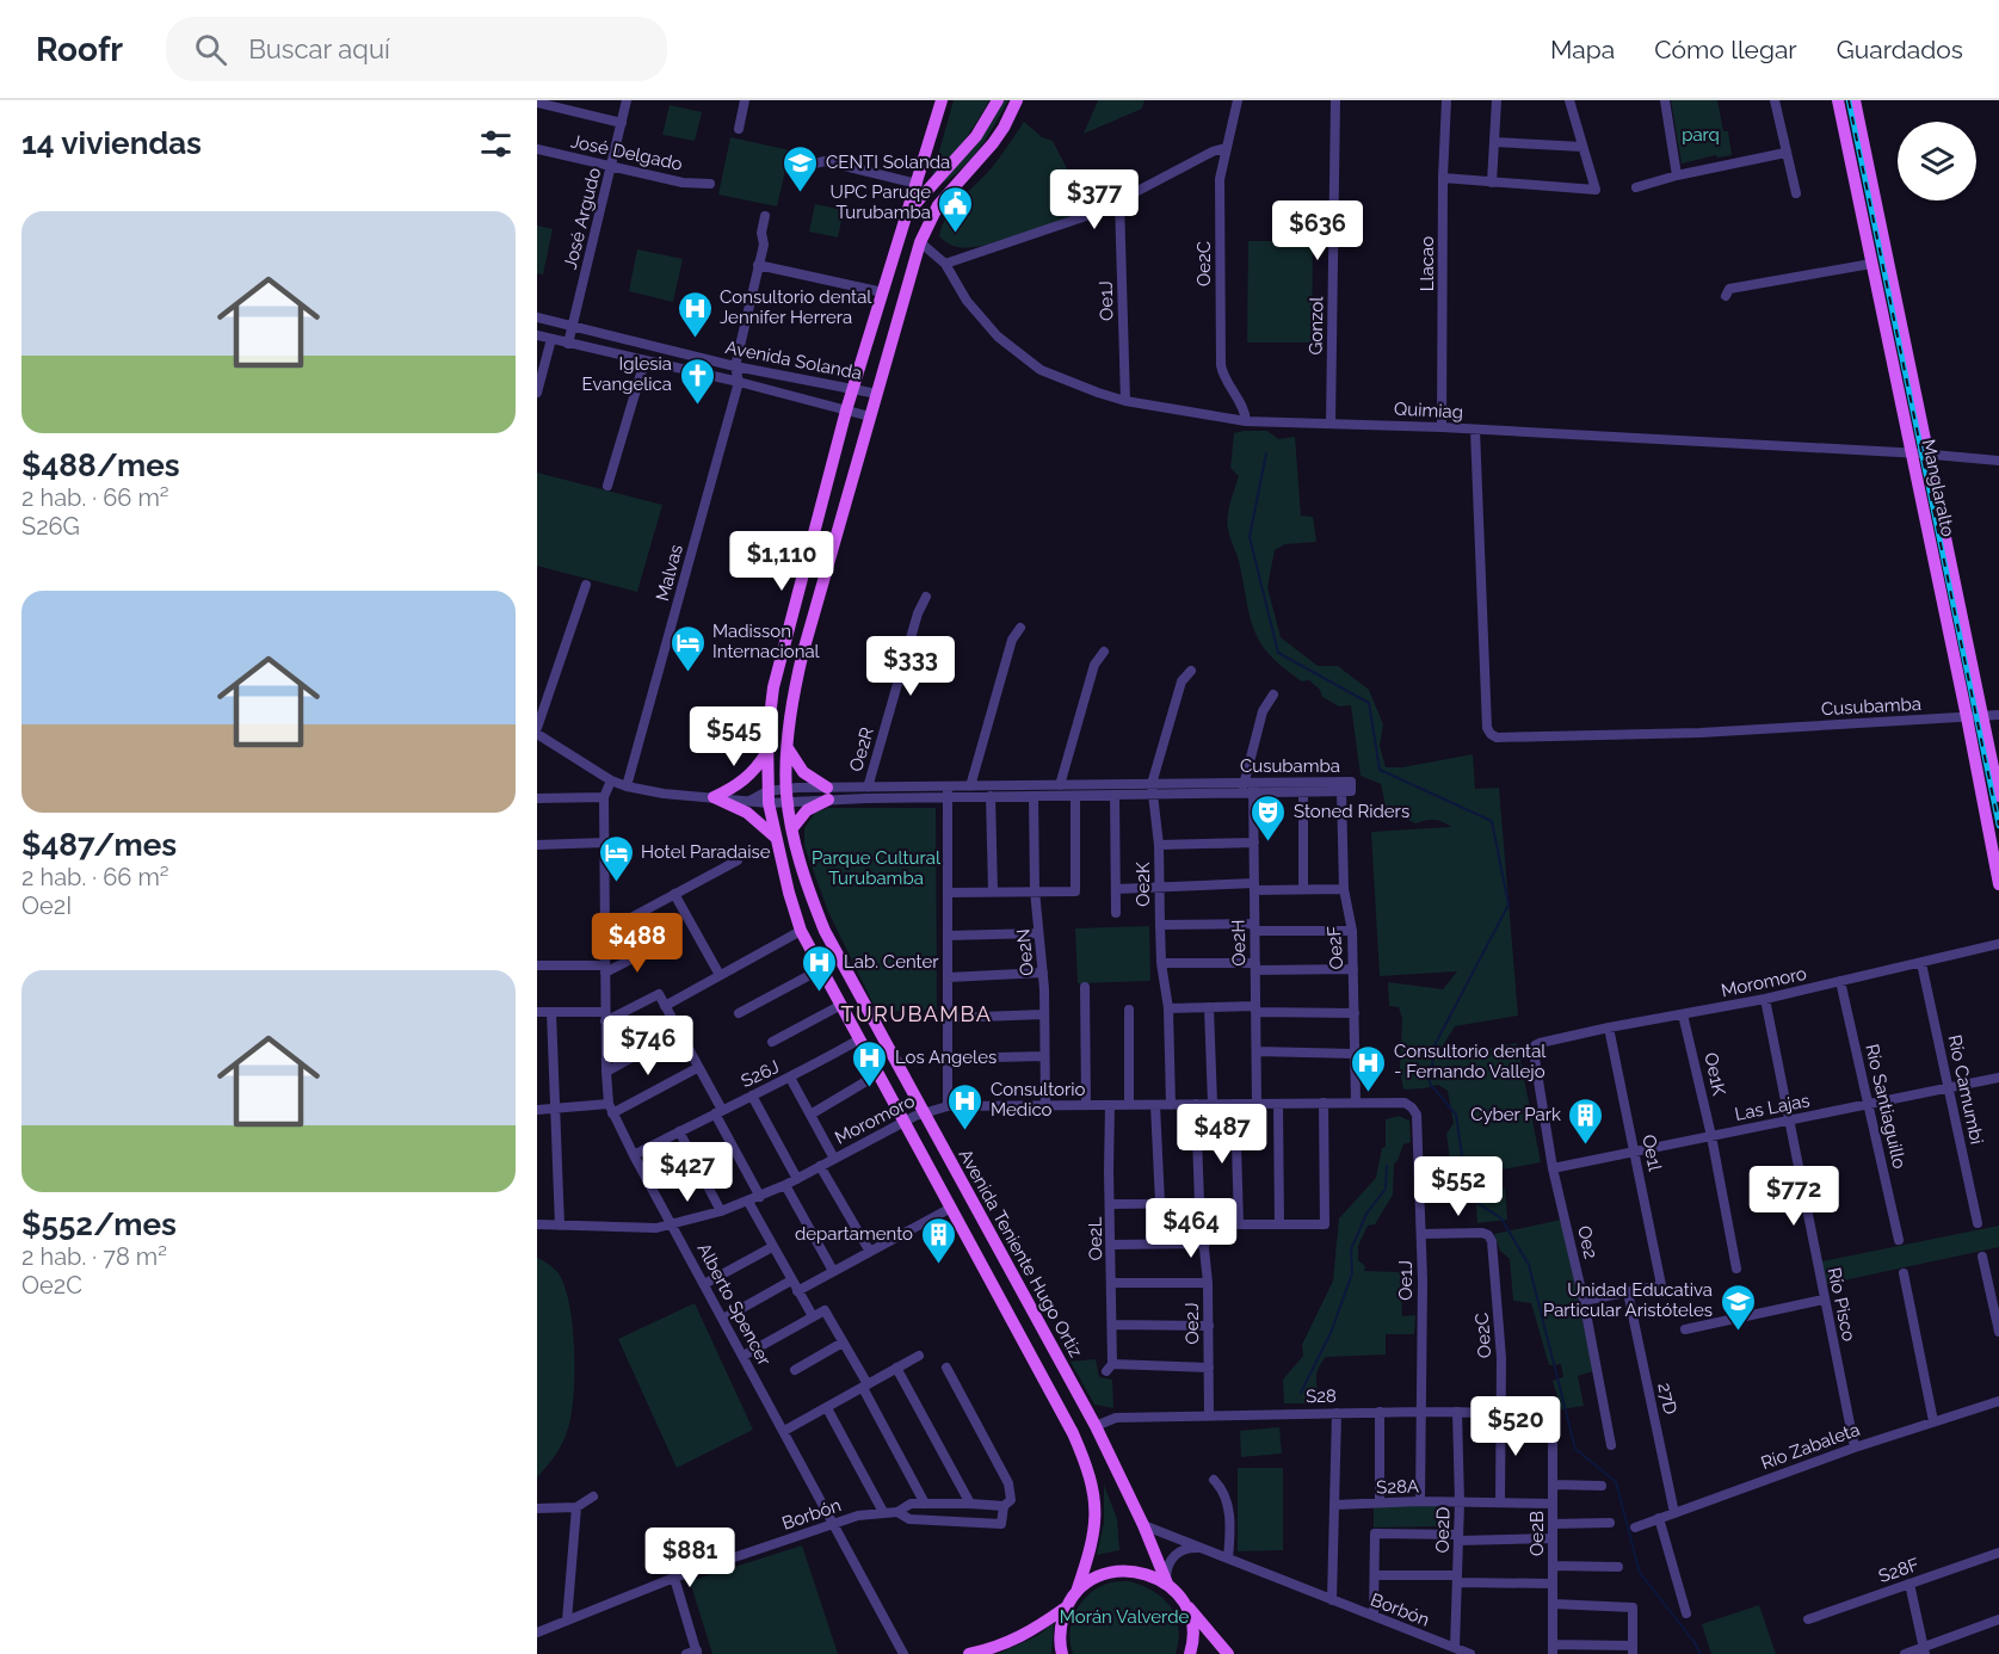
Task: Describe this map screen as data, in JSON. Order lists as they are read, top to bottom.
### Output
{
  "streets": {
    "main road": ["Manglaralto", "Avenida Teniente Hugo Ortiz"],
    "street": [
      "José Delgado",
      "José Argudo",
      "Oe2C",
      "Llacao",
      "Oe1J",
      "Gonzol",
      "Avenida Solanda",
      "Quimiag",
      "Malvas",
      "Cusubamba",
      "Oe2R",
      "Oe2K",
      "Oe2H",
      "Oe2F",
      "Oe2N",
      "Moromoro",
      "S26J",
      "Oe1K",
      "Río Camumbi",
      "Río Santiaguillo",
      "Las Lajas",
      "Oe1l",
      "Oe2L",
      "Oe2",
      "Alberto Spencer",
      "Río Pisco",
      "Oe2J",
      "S28",
      "27D",
      "Río Zabaleta",
      "S28A",
      "Borbón",
      "Oe2D",
      "Oe2B",
      "S28F"
    ]
  },
  "crossings": [
    ["José Delgado", "José Argudo"],
    ["José Argudo", "Avenida Solanda"],
    ["Oe2C", "Oe1J"],
    ["Oe2C", "Quimiag"],
    ["Oe2C", "S28"],
    ["Oe2C", "S28A"],
    ["Llacao", "Quimiag"],
    ["Oe1J", "Quimiag"],
    ["Oe1J", "Moromoro"],
    ["Oe1J", "S28"],
    ["Oe1J", "S28A"],
    ["Gonzol", "Quimiag"],
    ["Avenida Solanda", "Malvas"],
    ["Avenida Solanda", "Avenida Teniente Hugo Ortiz"],
    ["Quimiag", "Manglaralto"],
    ["Quimiag", "Cusubamba"],
    ["Quimiag", "Avenida Teniente Hugo Ortiz"],
    ["Manglaralto", "Cusubamba"],
    ["Malvas", "Cusubamba"],
    ["Cusubamba", "Oe2R"],
    ["Cusubamba", "Oe2K"],
    ["Cusubamba", "Oe2H"],
    ["Cusubamba", "Oe2F"],
    ["Cusubamba", "Oe2N"],
    ["Cusubamba", "Avenida Teniente Hugo Ortiz"],
    ["Cusubamba", "Alberto Spencer"],
    ["Oe2K", "Moromoro"],
    ["Oe2H", "Moromoro"],
    ["Oe2F", "Moromoro"],
    ["Oe2N", "Moromoro"],
    ["Moromoro", "Oe1K"],
    ["Moromoro", "Río Camumbi"],
    ["Moromoro", "Río Santiaguillo"],
    ["Moromoro", "Oe1l"],
    ["Moromoro", "Oe2L"],
    ["Moromoro", "Oe2"],
    ["Moromoro", "Avenida Teniente Hugo Ortiz"],
    ["Moromoro", "Alberto Spencer"],
    ["Moromoro", "Río Pisco"],
    ["Moromoro", "Oe2J"],
    ["S26J", "Alberto Spencer"],
    ["Oe1K", "Las Lajas"],
    ["Río Camumbi", "Las Lajas"],
    ["Río Santiaguillo", "Las Lajas"],
    ["Las Lajas", "Oe1l"],
    ["Las Lajas", "Oe2"],
    ["Las Lajas", "Río Pisco"],
    ["Oe1l", "27D"],
    ["Oe2L", "Oe2J"],
    ["Avenida Teniente Hugo Ortiz", "S28"],
    ["Avenida Teniente Hugo Ortiz", "Borbón"],
    ["Alberto Spencer", "Borbón"],
    ["Río Pisco", "Río Zabaleta"],
    ["Oe2J", "S28"],
    ["S28", "Oe2D"],
    ["S28", "Oe2B"],
    ["27D", "Río Zabaleta"],
    ["S28A", "Oe2D"],
    ["S28A", "Oe2B"],
    ["Borbón", "Oe2D"]
  ],
  "districts": ["TURUBAMBA"],
  "parks": ["parq", "Parque Cultural Turubamba", "Morán Valverde"],
  "places": {
    "school or university": ["CENTI Solanda", "Unidad Educativa Particular Aristóteles"],
    "public building": ["UPC Paruqe Turubamba"],
    "hospital": [
      "Consultorio dental Jennifer Herrera",
      "Lab. Center",
      "Los Angeles",
      "Consultorio dental - Fernando Vallejo",
      "Consultorio Medico"
    ],
    "church": ["Iglesia Evangelica"],
    "hotel": ["Madisson Internacional", "Hotel Paradaise"],
    "theatre": ["Stoned Riders"],
    "building": ["Cyber Park", "departamento"]
  },
  "page": {
    "header": "Roofr",
    "search": "Buscar aquí",
    "nav": ["Mapa", "Cómo llegar", "Guardados"],
    "heading": "14 viviendas",
    "price": [
      "$377",
      "$636",
      "$1,110",
      "$333",
      "$545",
      "$488",
      "$746",
      "$487",
      "$427",
      "$552",
      "$772",
      "$464",
      "$520",
      "$881"
    ],
    "list": [
      {
        "name": "$488/mes",
        "note": "2 hab. · 66 m² · S26G"
      },
      {
        "name": "$487/mes",
        "note": "2 hab. · 66 m² · Oe2I"
      },
      {
        "name": "$552/mes",
        "note": "2 hab. · 78 m² · Oe2C"
      }
    ]
  }
}
